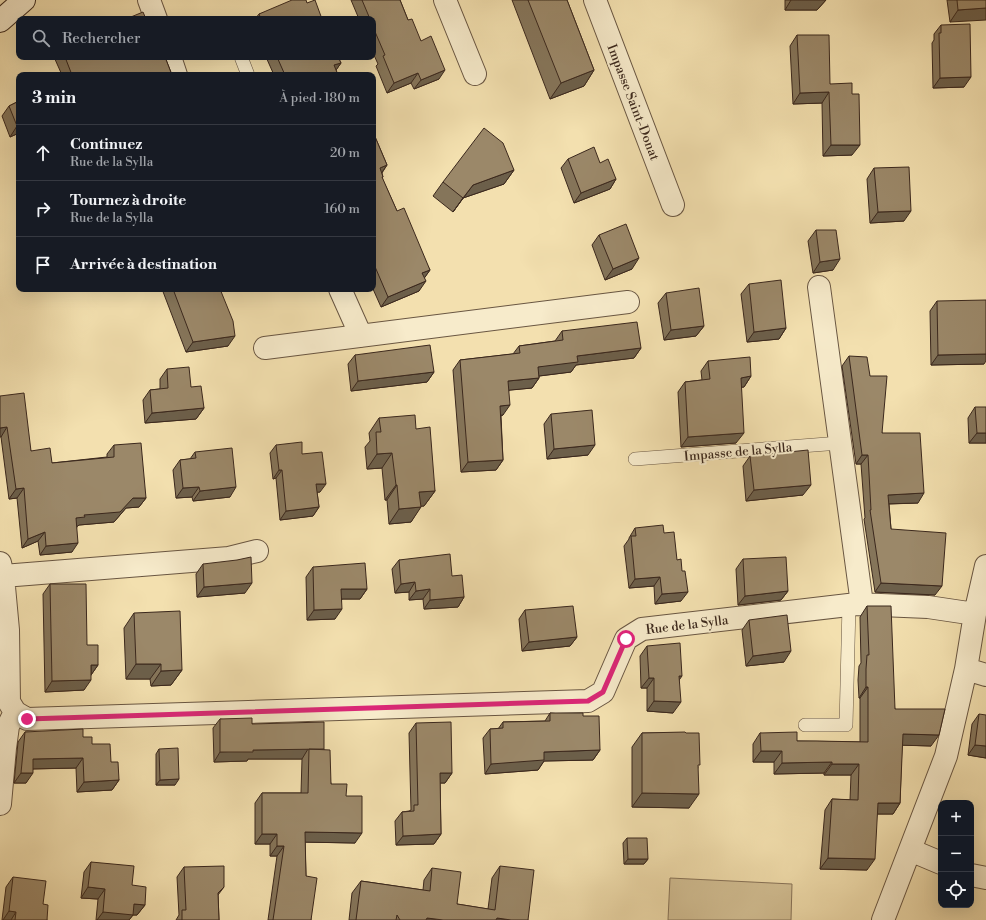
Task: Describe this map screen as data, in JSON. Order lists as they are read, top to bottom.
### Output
{
  "streets": {
    "street": ["Impasse Saint-Donat", "Rue de la Sylla"],
    "lane": ["Impasse de la Sylla"]
  },
  "page": {
    "search": "Rechercher",
    "heading": ["3 min", "À pied · 180 m"],
    "list": [
      ["Continuez", "Rue de la Sylla", "20 m"],
      ["Tournez à droite", "Rue de la Sylla", "160 m"],
      "Arrivée à destination"
    ],
    "map_buttons": ["+", "−"]
  }
}
